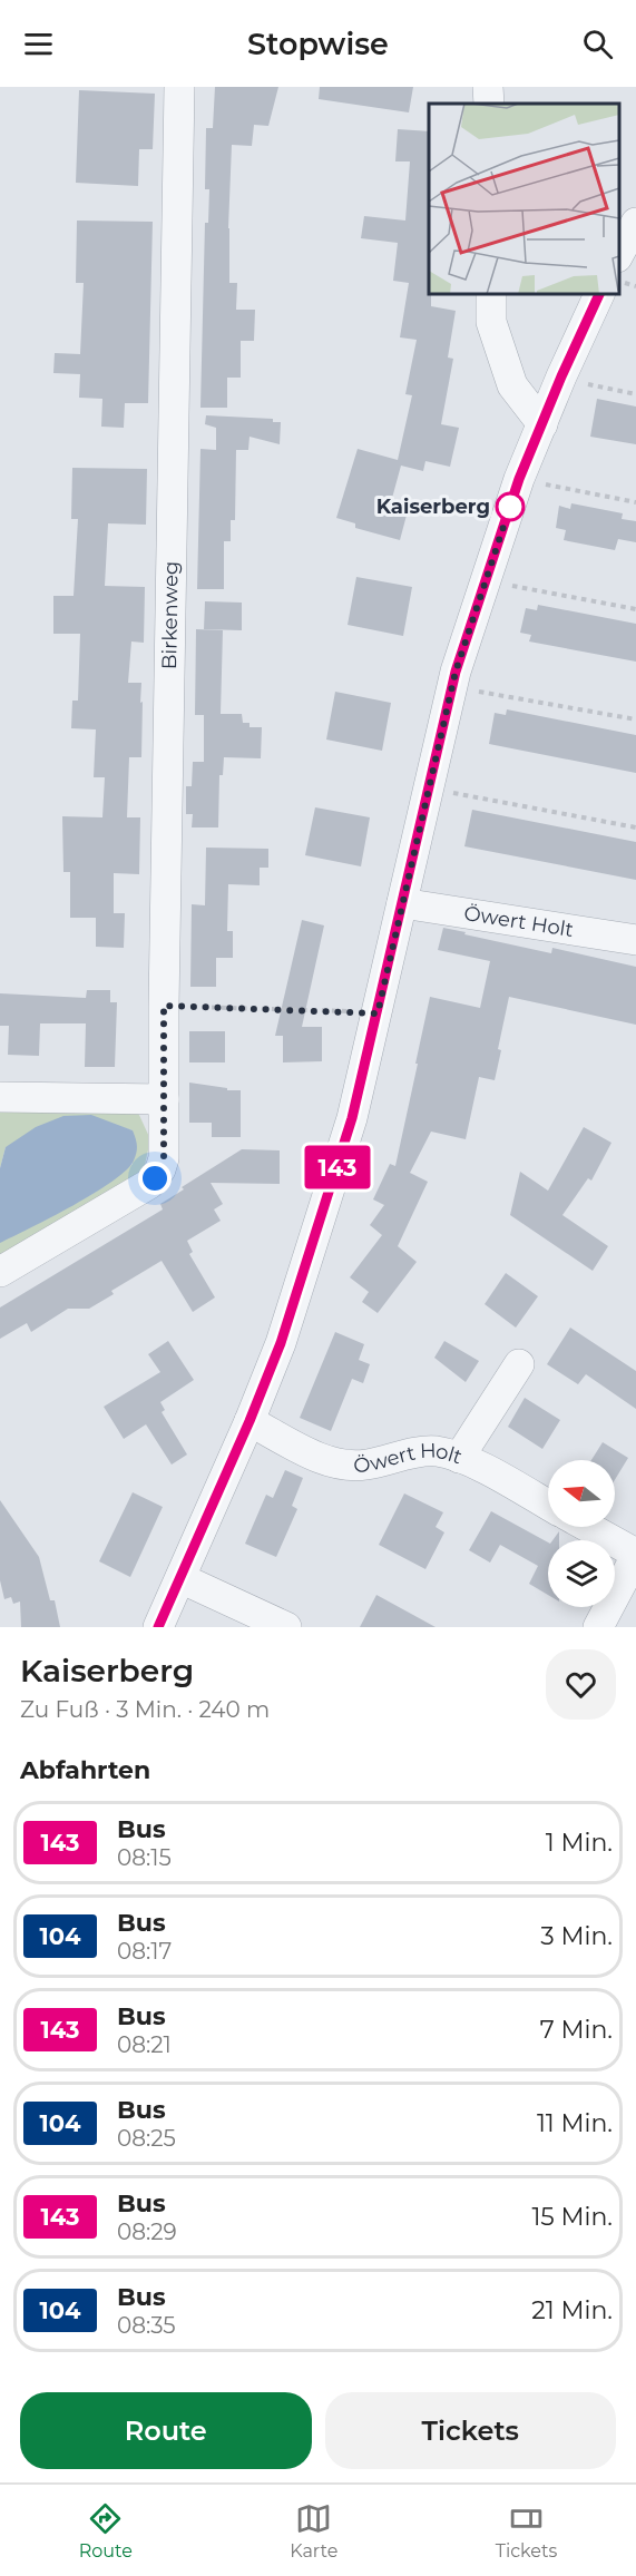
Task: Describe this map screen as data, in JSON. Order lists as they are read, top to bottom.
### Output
{
  "streets": {
    "street": ["Birkenweg", "Öwert Holt"]
  },
  "places": ["Kaiserberg"],
  "lines": ["bus line 143"],
  "north": "left",
  "page": {
    "header": "Stopwise",
    "on_map": "143",
    "heading": [
      ["Kaiserberg", "Zu Fuß · 3 Min. · 240 m"],
      "Abfahrten"
    ],
    "list": [
      {
        "mark": "143",
        "name": "Bus",
        "note": "08:15",
        "value": "1 Min."
      },
      {
        "mark": "104",
        "name": "Bus",
        "note": "08:17",
        "value": "3 Min."
      },
      {
        "mark": "143",
        "name": "Bus",
        "note": "08:21",
        "value": "7 Min."
      },
      {
        "mark": "104",
        "name": "Bus",
        "note": "08:25",
        "value": "11 Min."
      },
      {
        "mark": "143",
        "name": "Bus",
        "note": "08:29",
        "value": "15 Min."
      },
      {
        "mark": "104",
        "name": "Bus",
        "note": "08:35",
        "value": "21 Min."
      }
    ],
    "buttons": ["Route", "Tickets"],
    "tabs": ["Route", "Karte", "Tickets"]
  }
}
